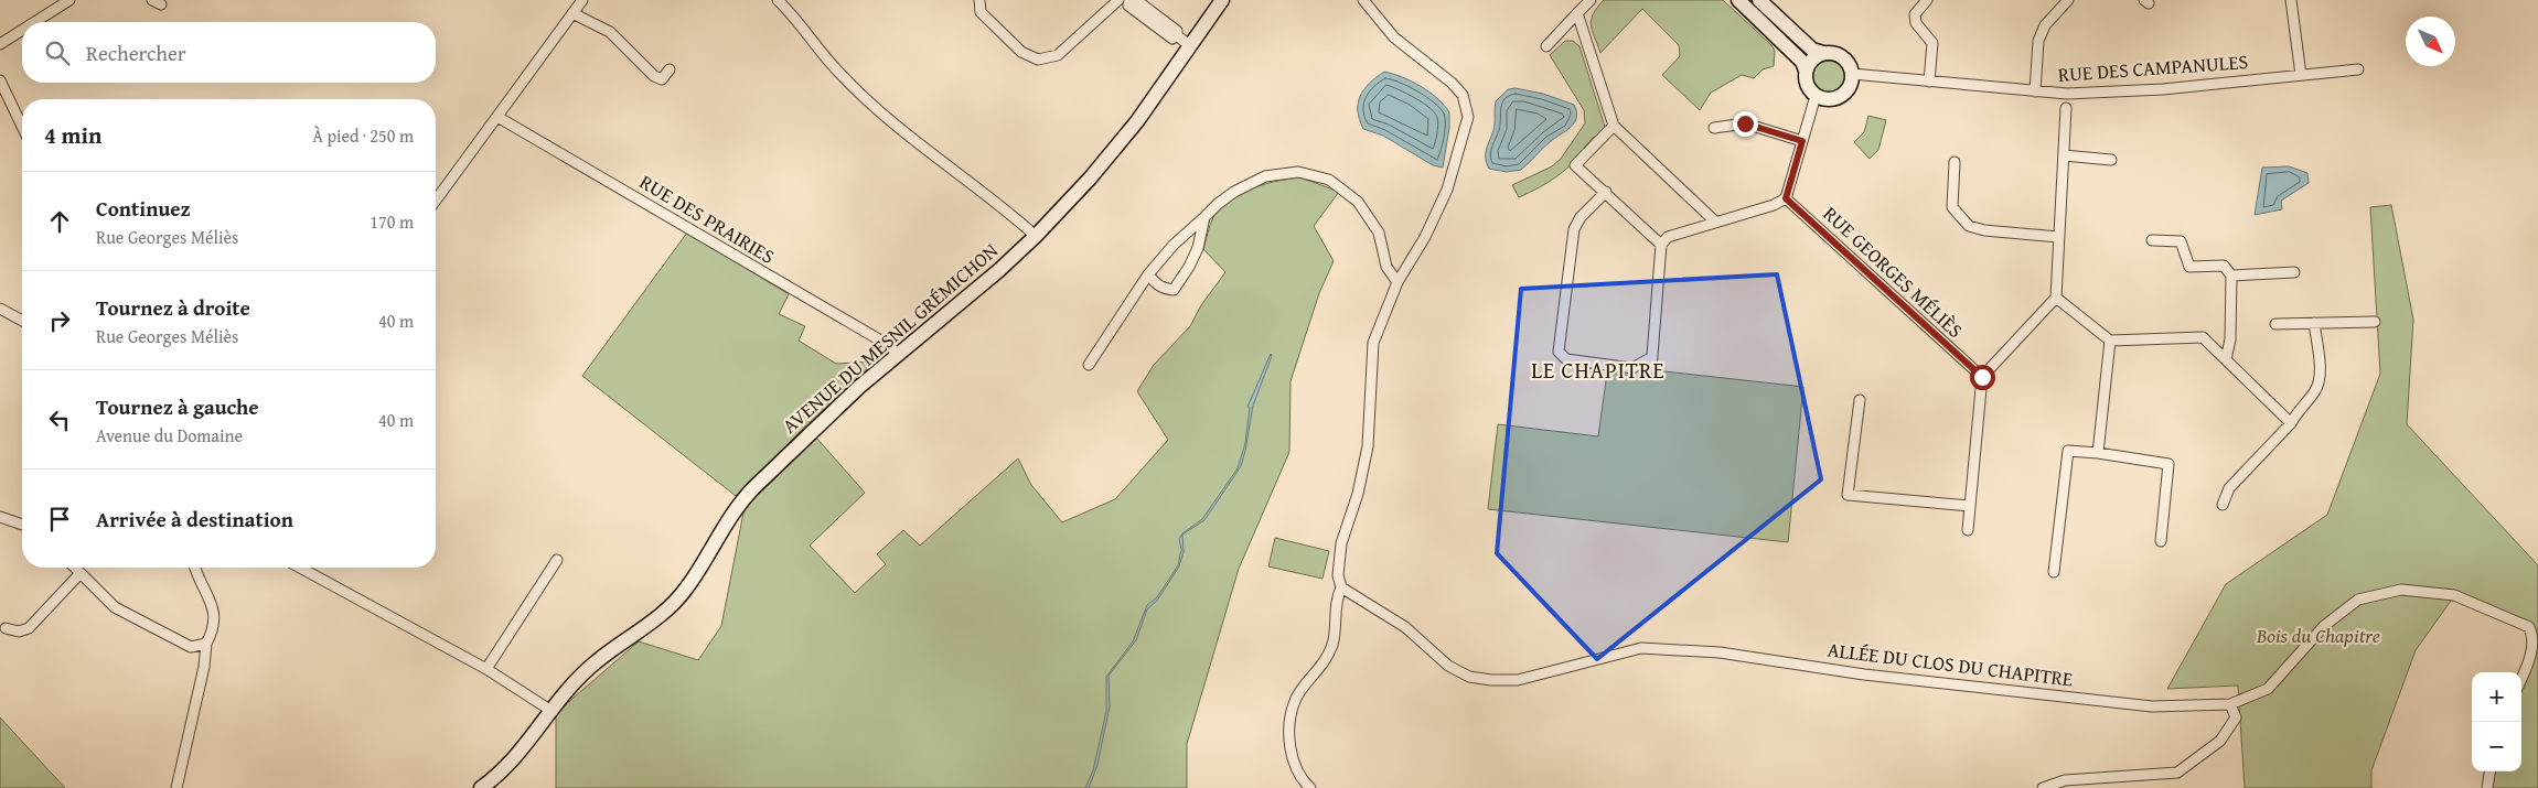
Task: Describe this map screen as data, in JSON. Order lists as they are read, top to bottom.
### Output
{
  "streets": {
    "street": [
      "RUE DES CAMPANULES",
      "RUE DES PRAIRIES",
      "RUE GEORGES MÉLIÈS",
      "AVENUE DU MESNIL GRÉMICHON",
      "ALLÉE DU CLOS DU CHAPITRE"
    ]
  },
  "crossings": [
    ["RUE DES PRAIRIES", "AVENUE DU MESNIL GRÉMICHON"]
  ],
  "districts": ["LE CHAPITRE"],
  "parks": ["Bois du Chapitre"],
  "north": "bottom right",
  "page": {
    "search": "Rechercher",
    "heading": ["4 min", "À pied · 250 m"],
    "list": [
      ["Continuez", "Rue Georges Méliès", "170 m"],
      ["Tournez à droite", "Rue Georges Méliès", "40 m"],
      ["Tournez à gauche", "Avenue du Domaine", "40 m"],
      "Arrivée à destination"
    ],
    "map_buttons": ["+", "−"]
  }
}
